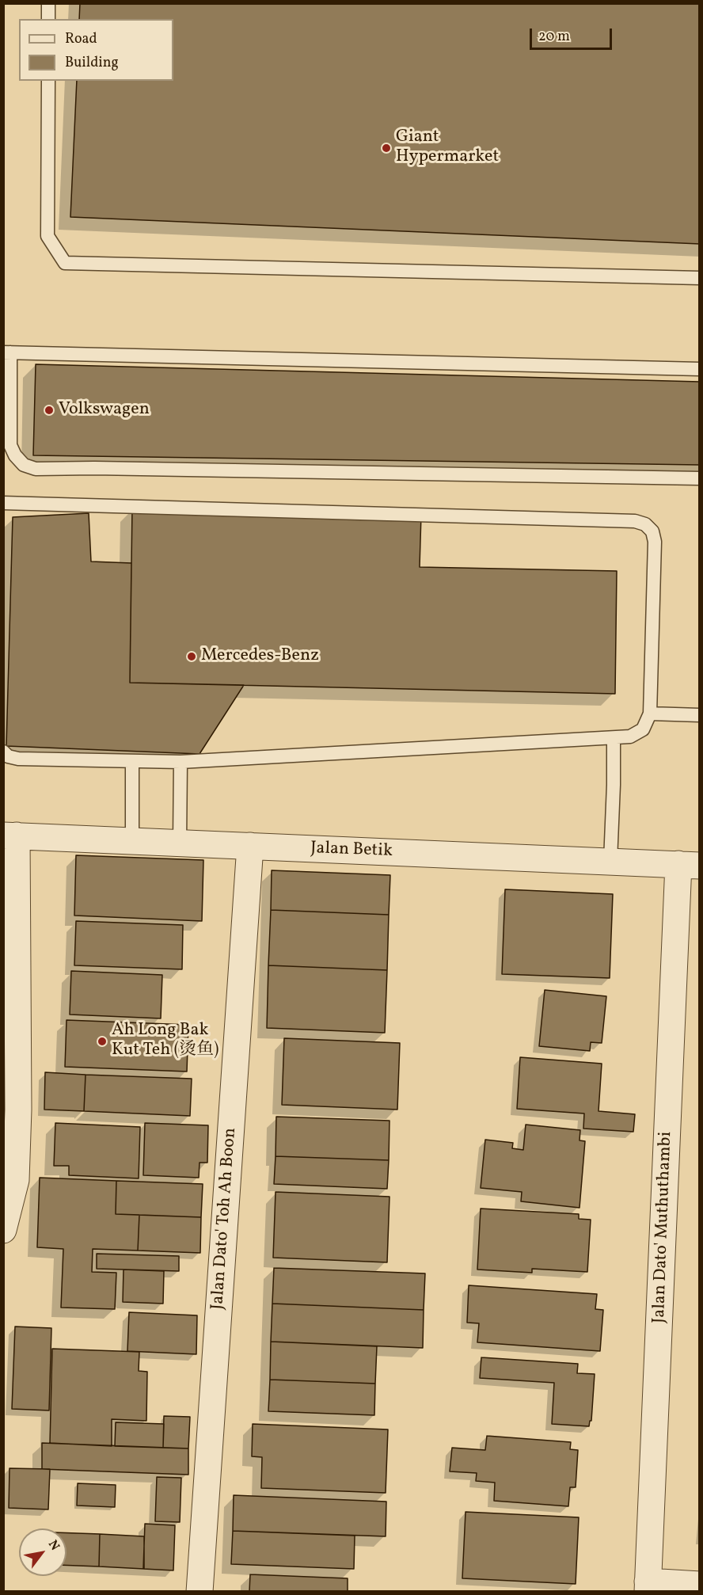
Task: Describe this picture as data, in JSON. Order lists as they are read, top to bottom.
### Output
{
  "streets": {
    "street": ["Jalan Betik", "Jalan Dato' Toh Ah Boon", "Jalan Dato' Muthuthambi"]
  },
  "crossings": [
    ["Jalan Betik", "Jalan Dato' Toh Ah Boon"],
    ["Jalan Betik", "Jalan Dato' Muthuthambi"]
  ],
  "places": [
    "Giant Hypermarket",
    "Volkswagen",
    "Mercedes-Benz",
    "Ah Long Bak Kut Teh (烫鱼)"
  ],
  "legend": ["Road", "Building"],
  "scale_bar": "20 m",
  "north": "top right"
}
